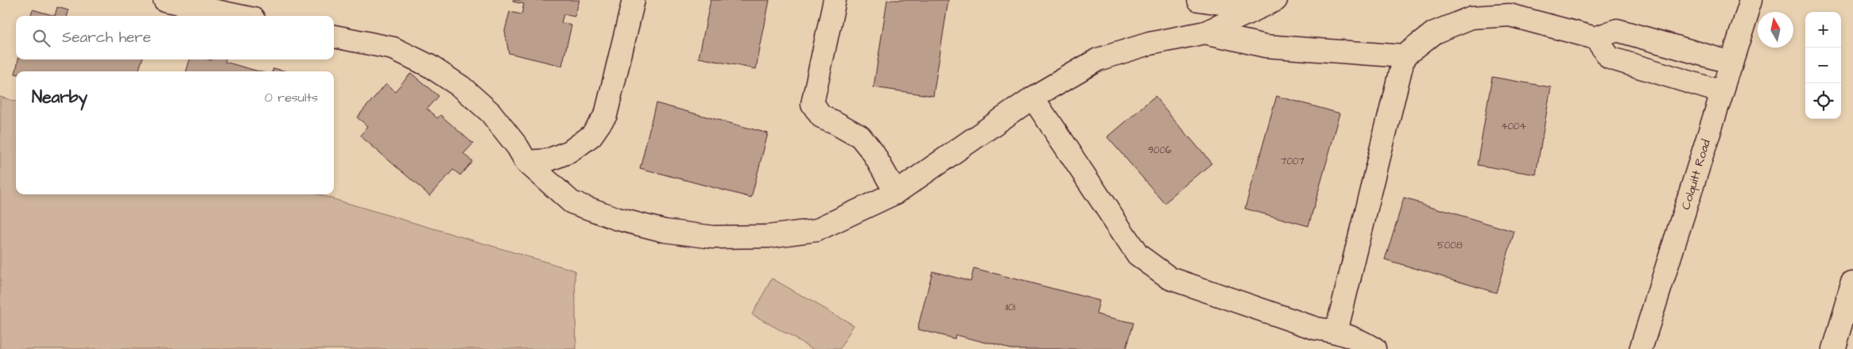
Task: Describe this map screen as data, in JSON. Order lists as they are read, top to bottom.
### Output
{
  "streets": {
    "main road": ["Colquitt Road"]
  },
  "house_numbers": [
    "4004",
    "9006",
    "7007",
    "5008",
    "1101"
  ],
  "north": "top",
  "page": {
    "map_buttons": ["+", "−"],
    "search": "Search here",
    "heading": ["Nearby", "0 results"]
  }
}
